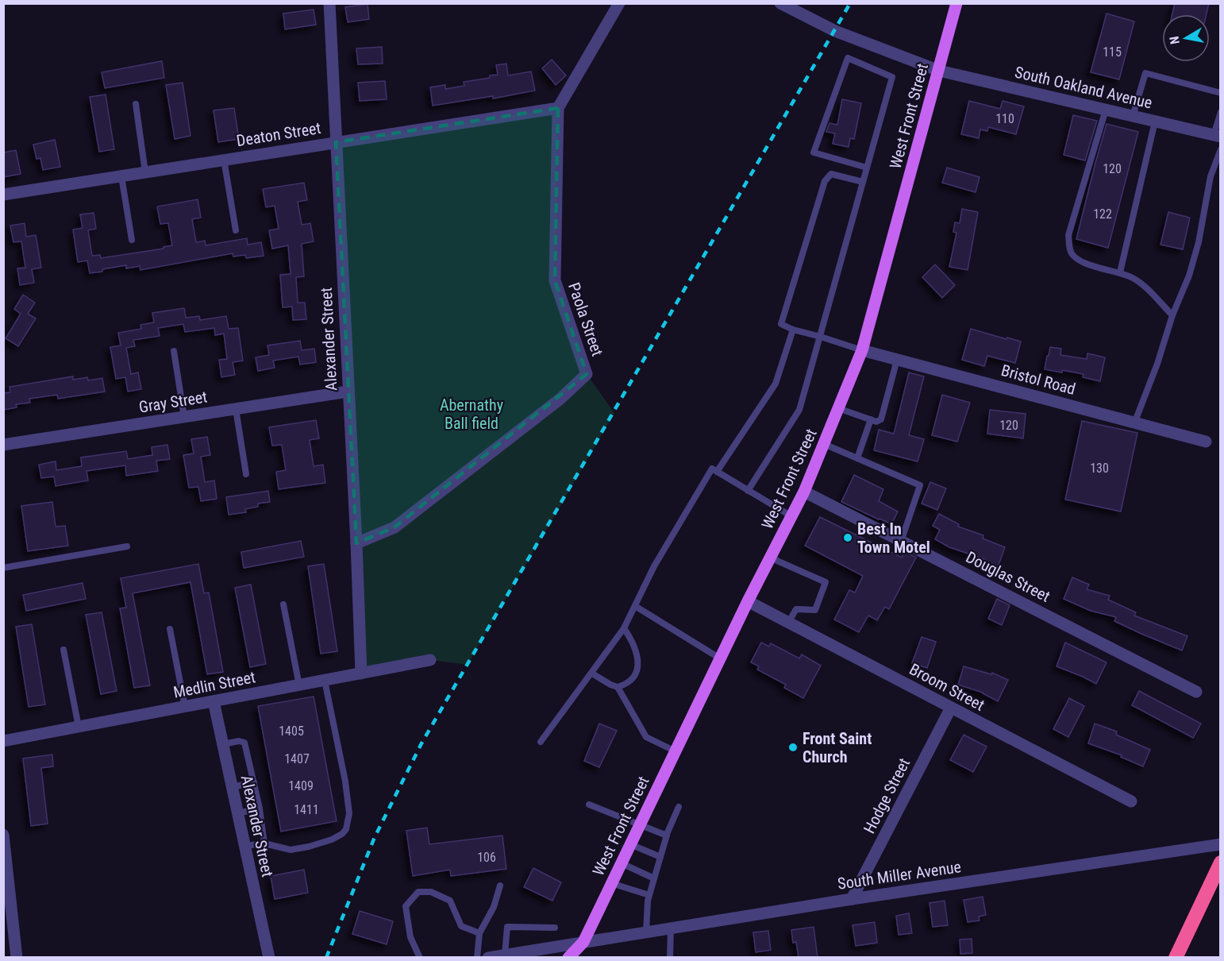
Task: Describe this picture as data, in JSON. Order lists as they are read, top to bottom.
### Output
{
  "streets": {
    "main road": ["West Front Street"],
    "street": [
      "South Oakland Avenue",
      "Deaton Street",
      "Paola Street",
      "Alexander Street",
      "Bristol Road",
      "Gray Street",
      "Douglas Street",
      "Medlin Street",
      "Broom Street",
      "Hodge Street",
      "South Miller Avenue"
    ]
  },
  "crossings": [
    ["South Oakland Avenue", "West Front Street"],
    ["West Front Street", "Bristol Road"],
    ["West Front Street", "Douglas Street"],
    ["West Front Street", "Broom Street"],
    ["West Front Street", "South Miller Avenue"],
    ["Deaton Street", "Paola Street"],
    ["Deaton Street", "Alexander Street"],
    ["Paola Street", "Alexander Street"],
    ["Alexander Street", "Gray Street"],
    ["Alexander Street", "Medlin Street"],
    ["Broom Street", "Hodge Street"],
    ["Hodge Street", "South Miller Avenue"]
  ],
  "parks": ["Abernathy Ball field"],
  "places": ["Best In Town Motel", "Front Saint Church"],
  "house_numbers": [
    "115",
    "110",
    "120",
    "122",
    "120",
    "130",
    "1405",
    "1407",
    "1409",
    "1411",
    "106"
  ],
  "north": "left"
}
